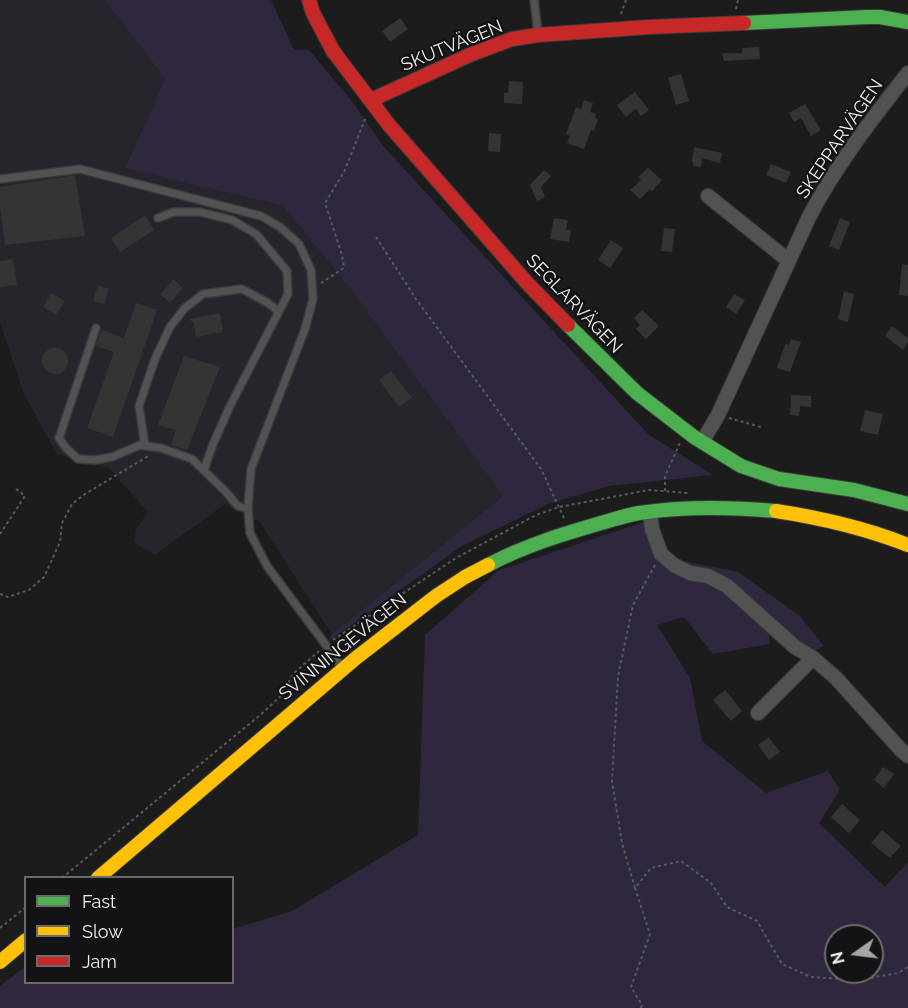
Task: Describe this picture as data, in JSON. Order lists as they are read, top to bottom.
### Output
{
  "streets": {
    "street": [
      "SKUTVÄGEN",
      "SKEPPARVÄGEN",
      "SEGLARVÄGEN",
      "SVINNINGEVÄGEN"
    ]
  },
  "crossings": [
    ["SKUTVÄGEN", "SEGLARVÄGEN"],
    ["SKEPPARVÄGEN", "SEGLARVÄGEN"]
  ],
  "legend": ["Fast", "Slow", "Jam"],
  "north": "left"
}
